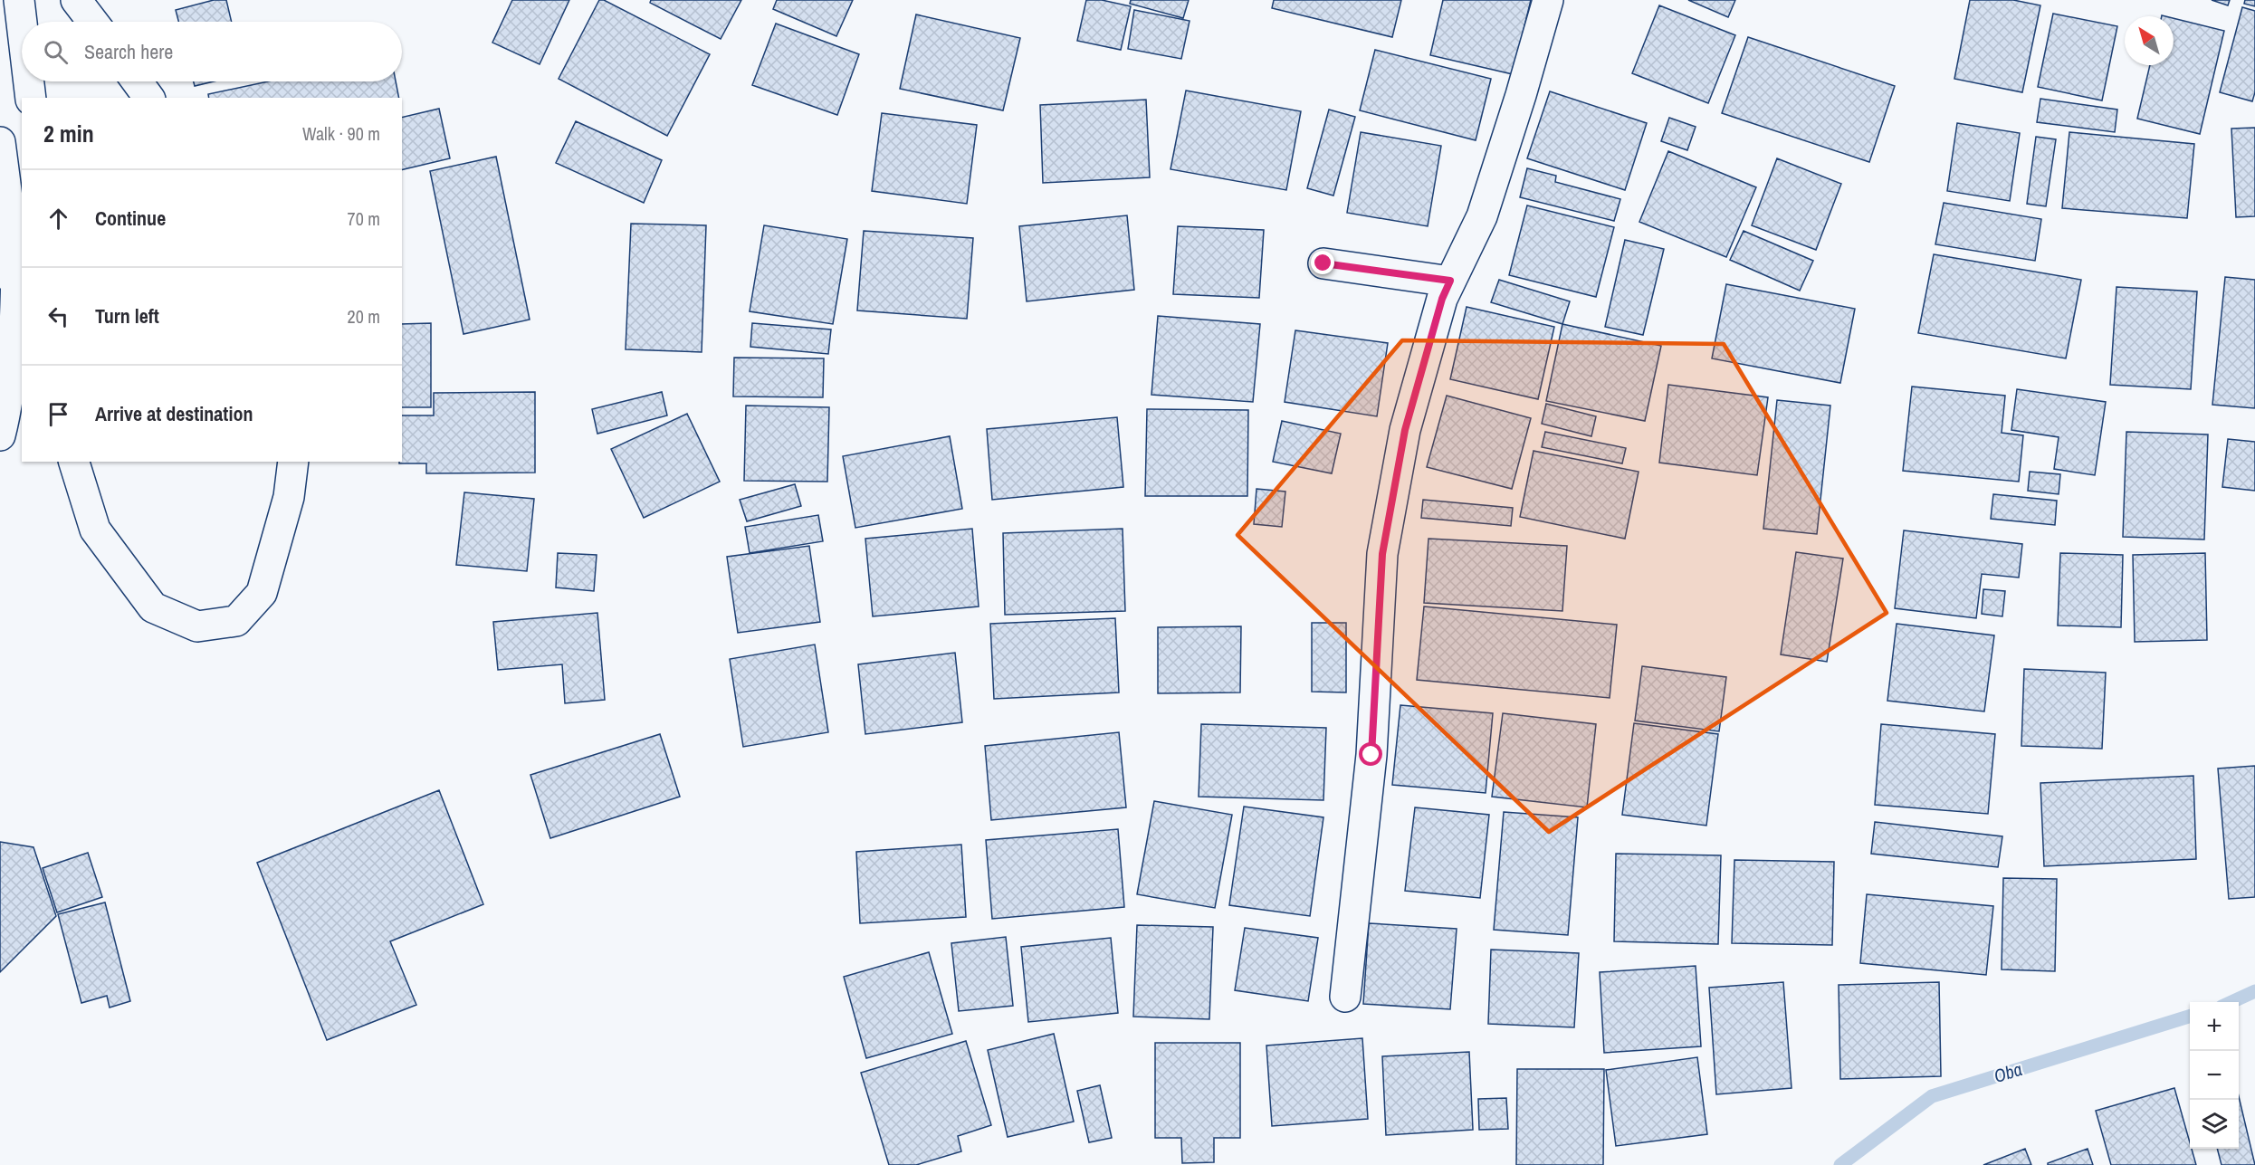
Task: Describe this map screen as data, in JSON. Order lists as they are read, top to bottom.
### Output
{
  "water": ["Oba"],
  "north": "top left",
  "page": {
    "search": "Search here",
    "heading": ["2 min", "Walk · 90 m"],
    "list": [
      ["Continue", "70 m"],
      ["Turn left", "20 m"],
      "Arrive at destination"
    ],
    "map_buttons": ["+", "−"]
  }
}
